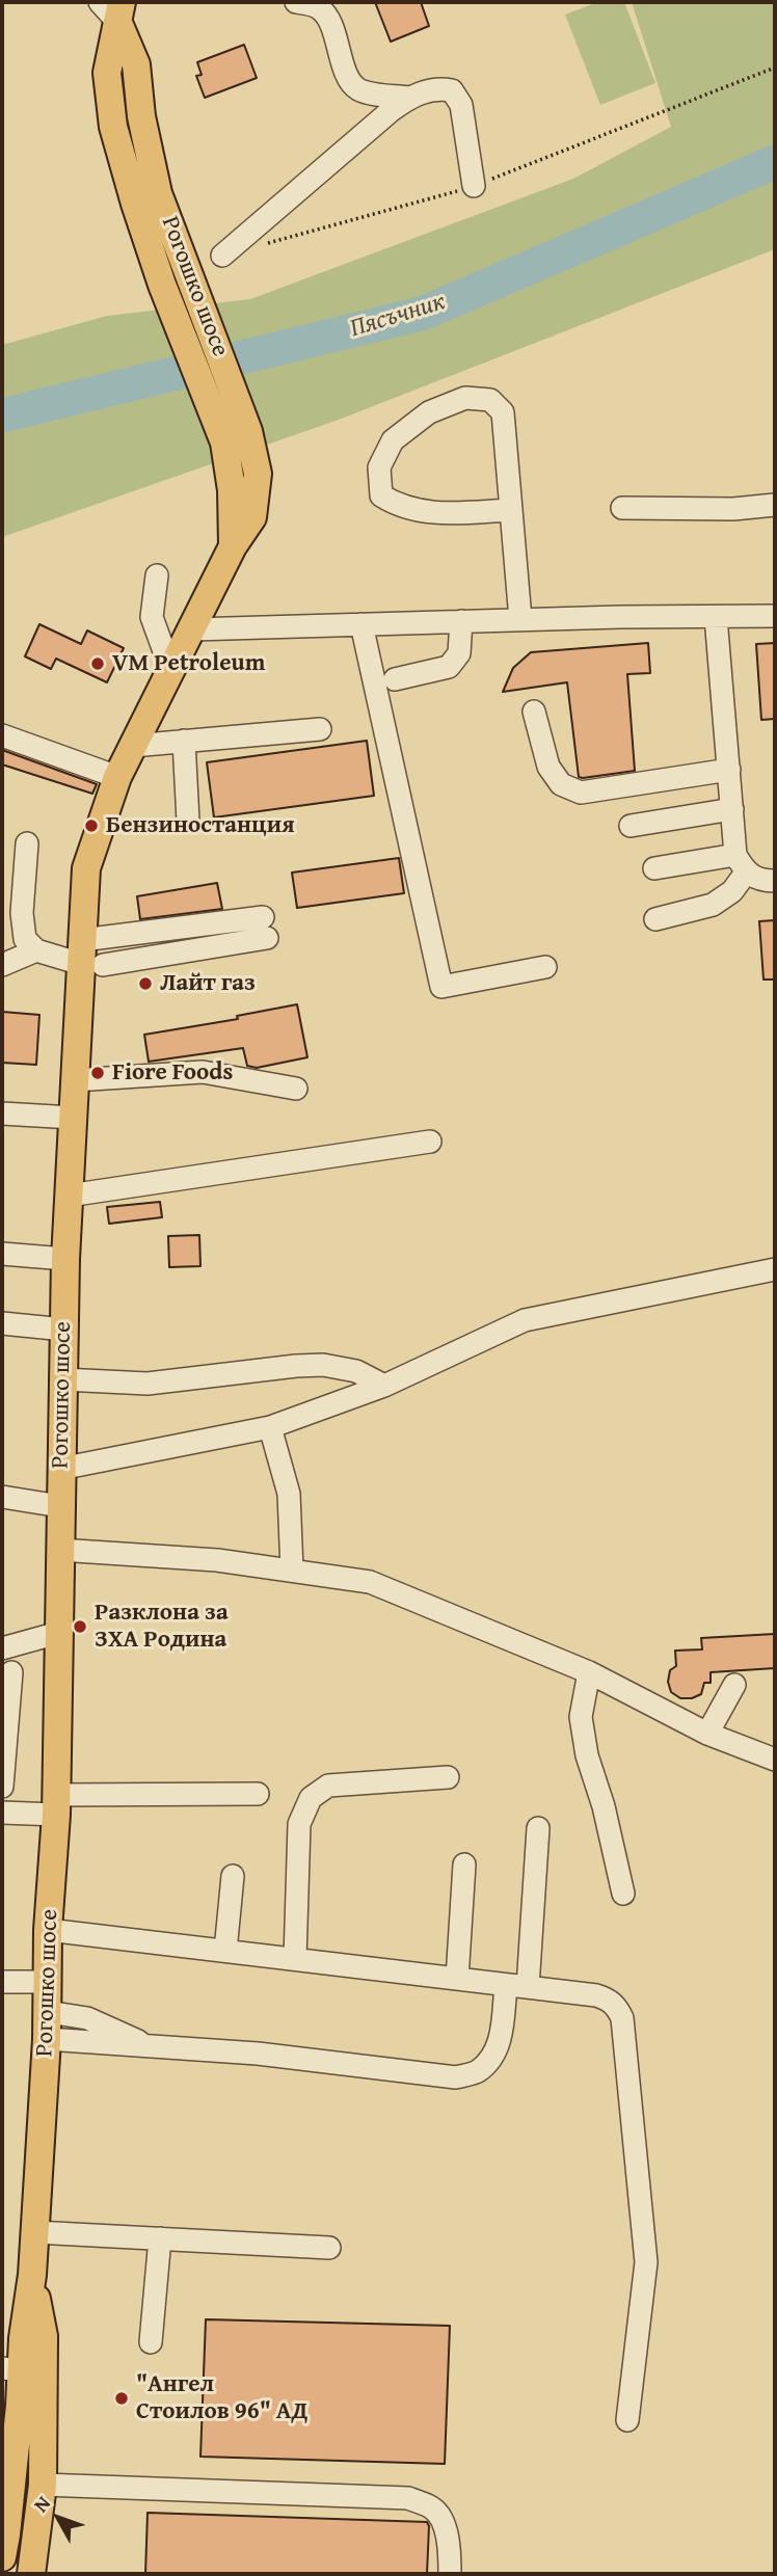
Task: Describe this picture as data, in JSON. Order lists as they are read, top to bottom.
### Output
{
  "streets": {
    "main road": ["Рогошко шосе"]
  },
  "water": ["Пясъчник"],
  "places": [
    "VM Petroleum",
    "Бензиностанция",
    "Лайт газ",
    "Fiore Foods",
    "Разклона за ЗХА Родина",
    "\"Ангел Стоилов 96\" АД"
  ],
  "north": "top left"
}
